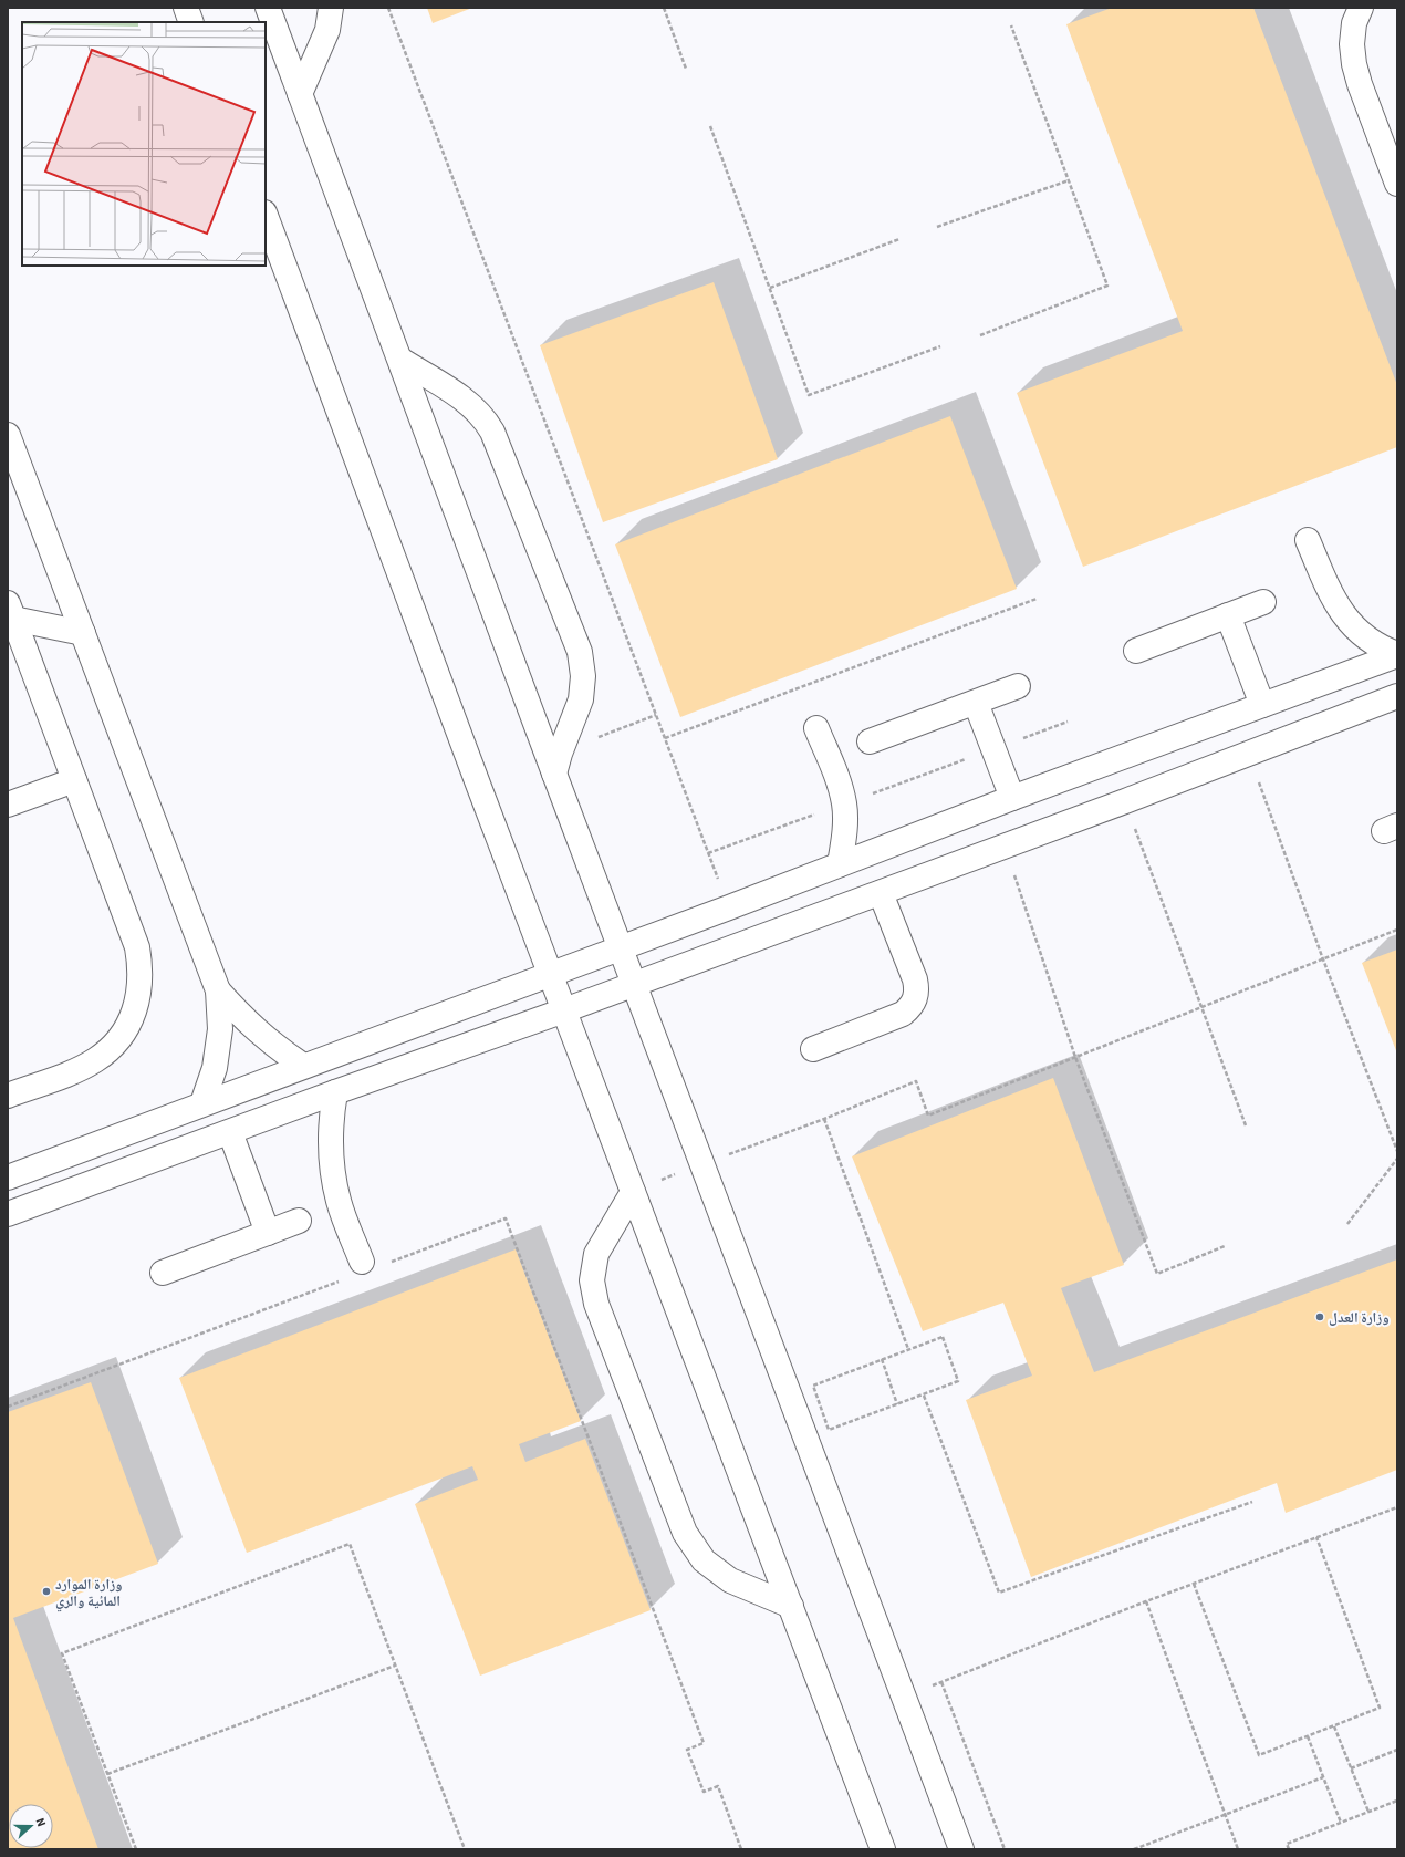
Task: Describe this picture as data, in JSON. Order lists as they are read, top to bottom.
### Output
{
  "places": ["وزارة العدل", "وزارة الموارد المائية والري"],
  "north": "right"
}
